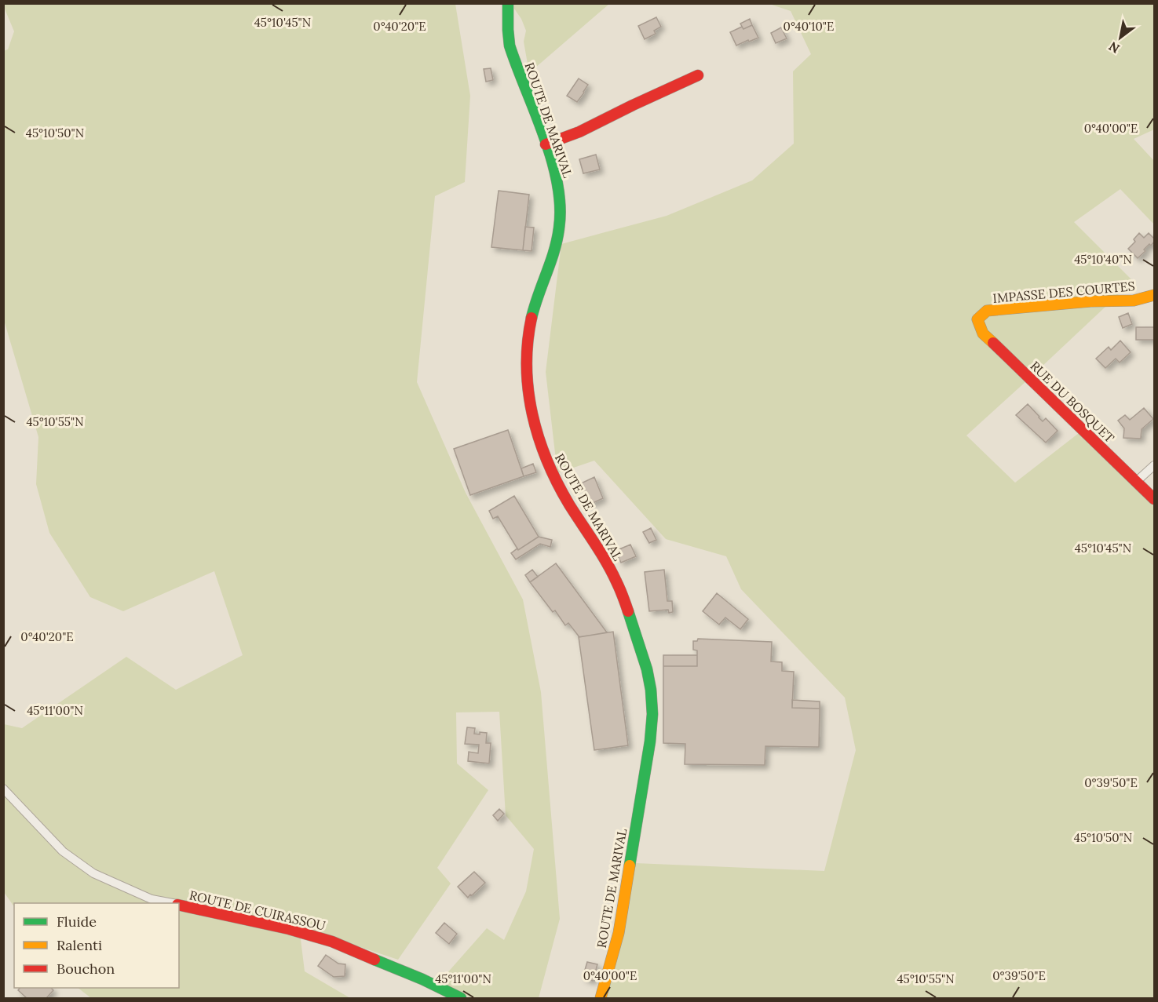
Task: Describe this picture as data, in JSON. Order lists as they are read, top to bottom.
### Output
{
  "streets": {
    "main road": [
      "ROUTE DE MARIVAL",
      "IMPASSE DES COURTES",
      "RUE DU BOSQUET",
      "ROUTE DE CUIRASSOU"
    ]
  },
  "crossings": [
    ["IMPASSE DES COURTES", "RUE DU BOSQUET"]
  ],
  "legend": ["Fluide", "Ralenti", "Bouchon"],
  "north": "bottom left",
  "coordinates": [
    "45°10'45\"N",
    "0°40'20\"E",
    "0°40'10\"E",
    "0°40'00\"E",
    "45°10'50\"N",
    "45°10'40\"N",
    "45°10'55\"N",
    "45°11'00\"N",
    "0°39'50\"E"
  ]
}
